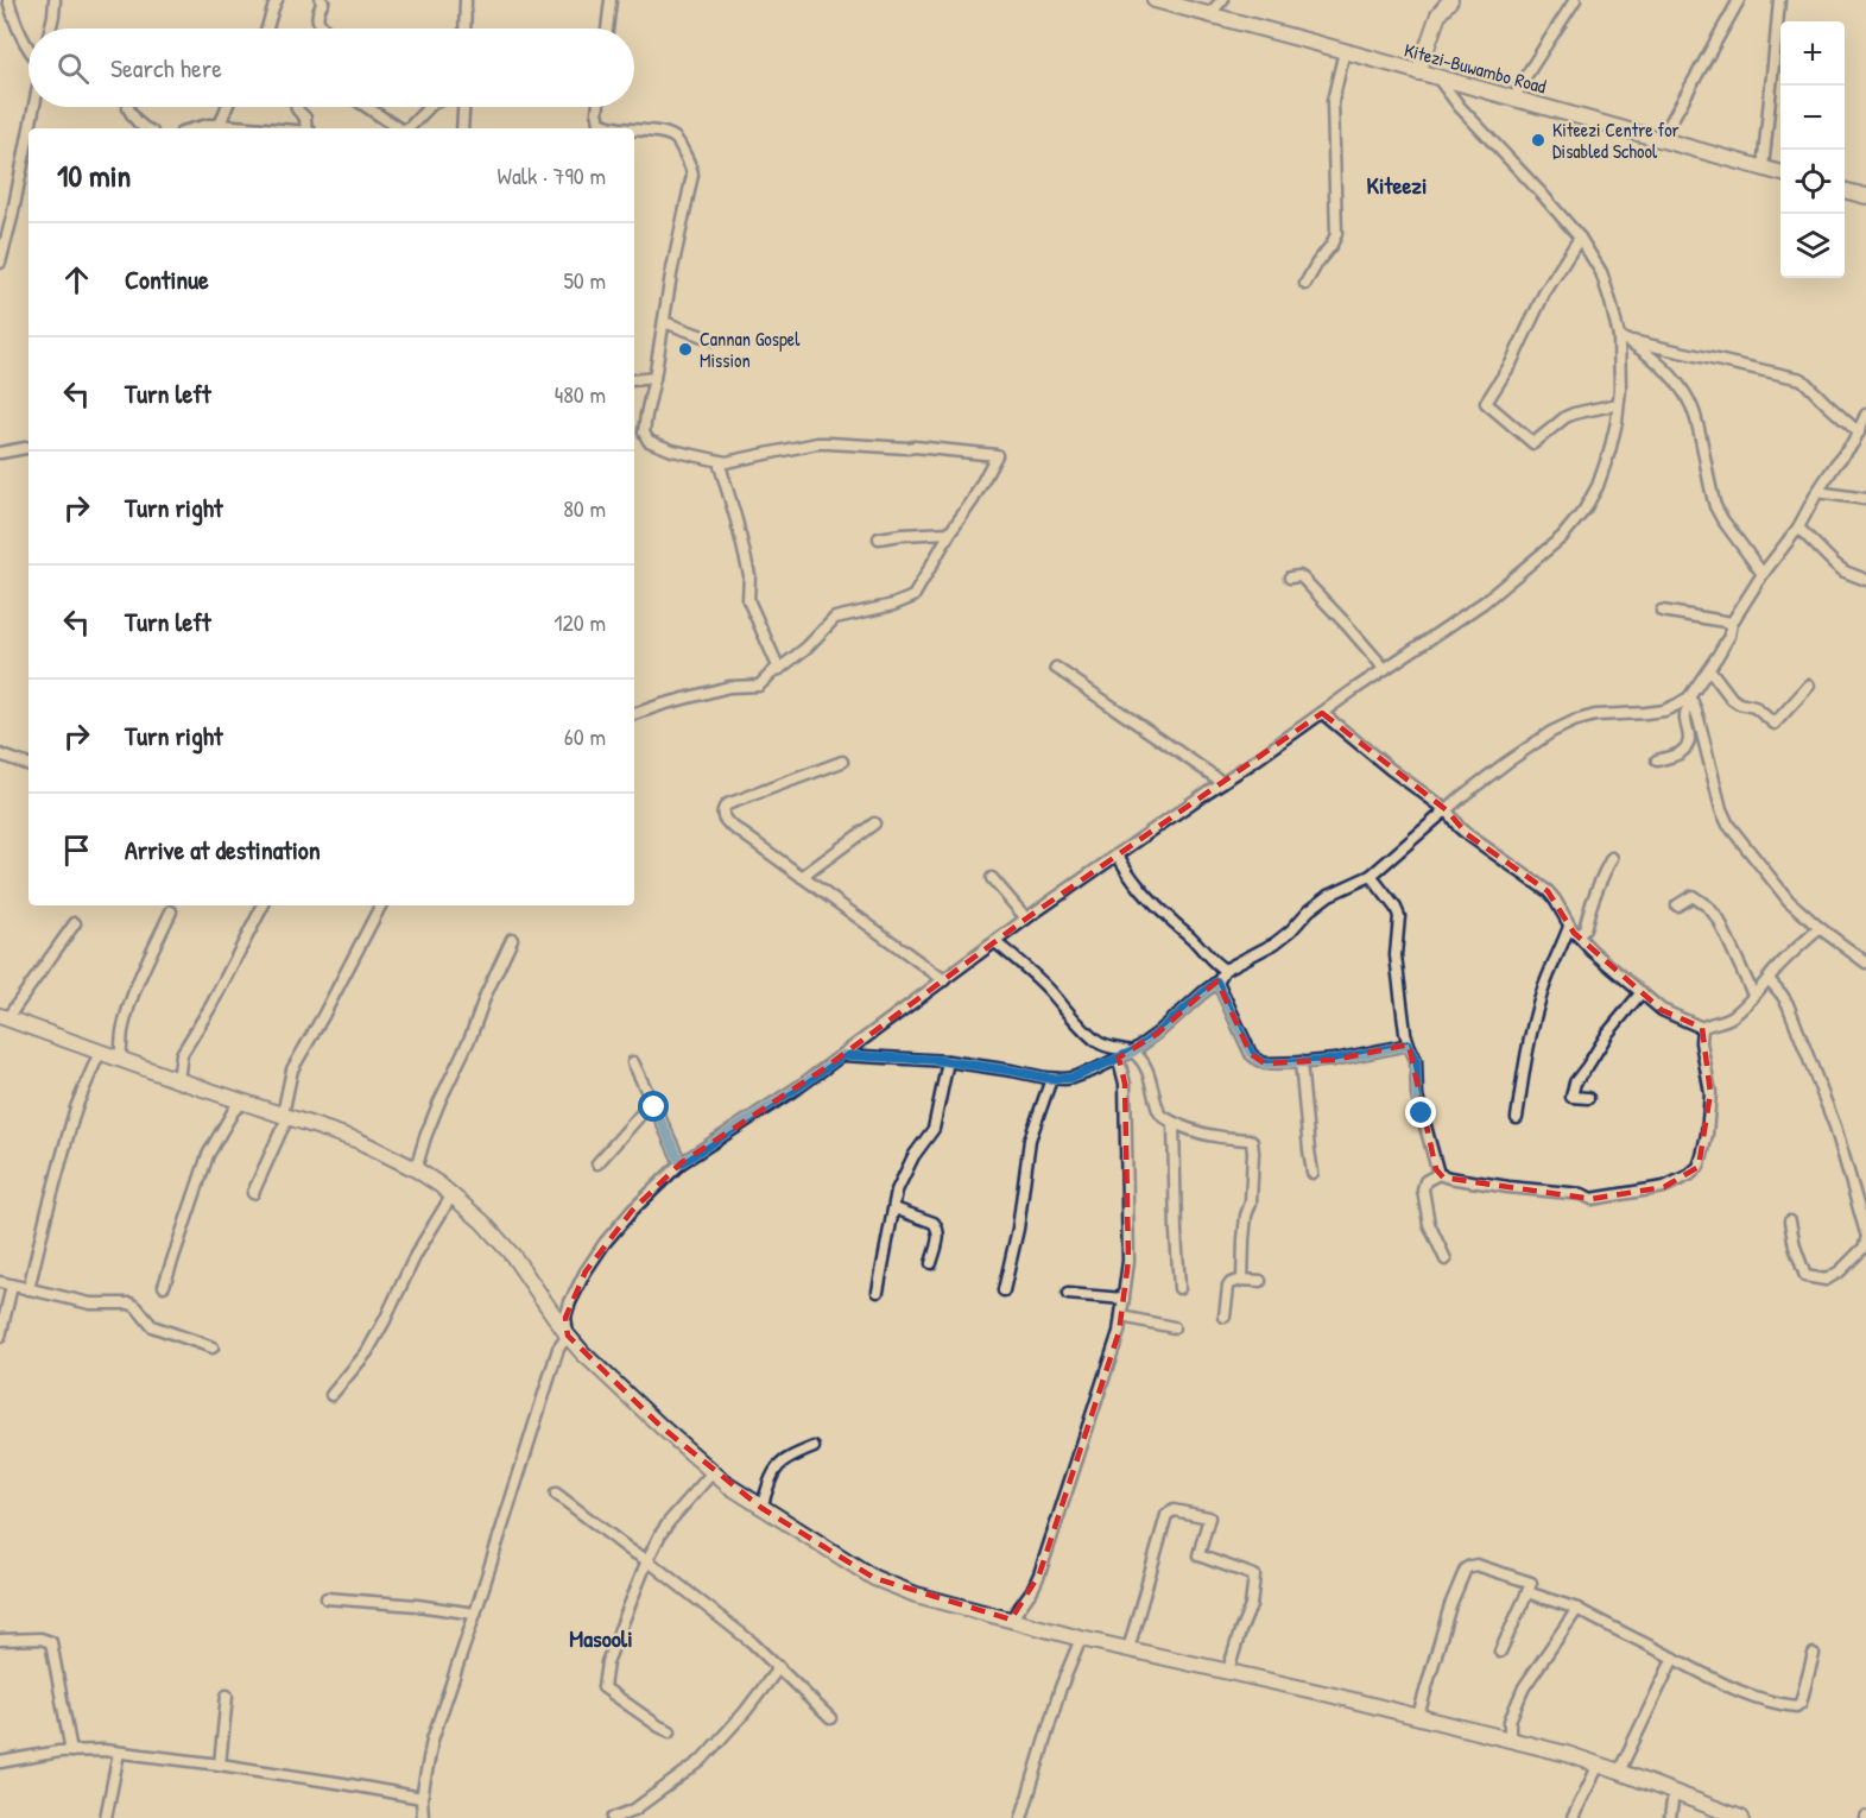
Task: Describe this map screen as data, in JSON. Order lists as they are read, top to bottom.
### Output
{
  "streets": {
    "street": ["Kitezi-Buwambo Road"]
  },
  "districts": ["Kiteezi", "Masooli"],
  "places": ["Kiteezi Centre for Disabled School", "Cannan Gospel Mission"],
  "page": {
    "map_buttons": ["+", "−"],
    "search": "Search here",
    "heading": ["10 min", "Walk · 790 m"],
    "list": [
      ["Continue", "50 m"],
      ["Turn left", "480 m"],
      ["Turn right", "80 m"],
      ["Turn left", "120 m"],
      ["Turn right", "60 m"],
      "Arrive at destination"
    ]
  }
}
